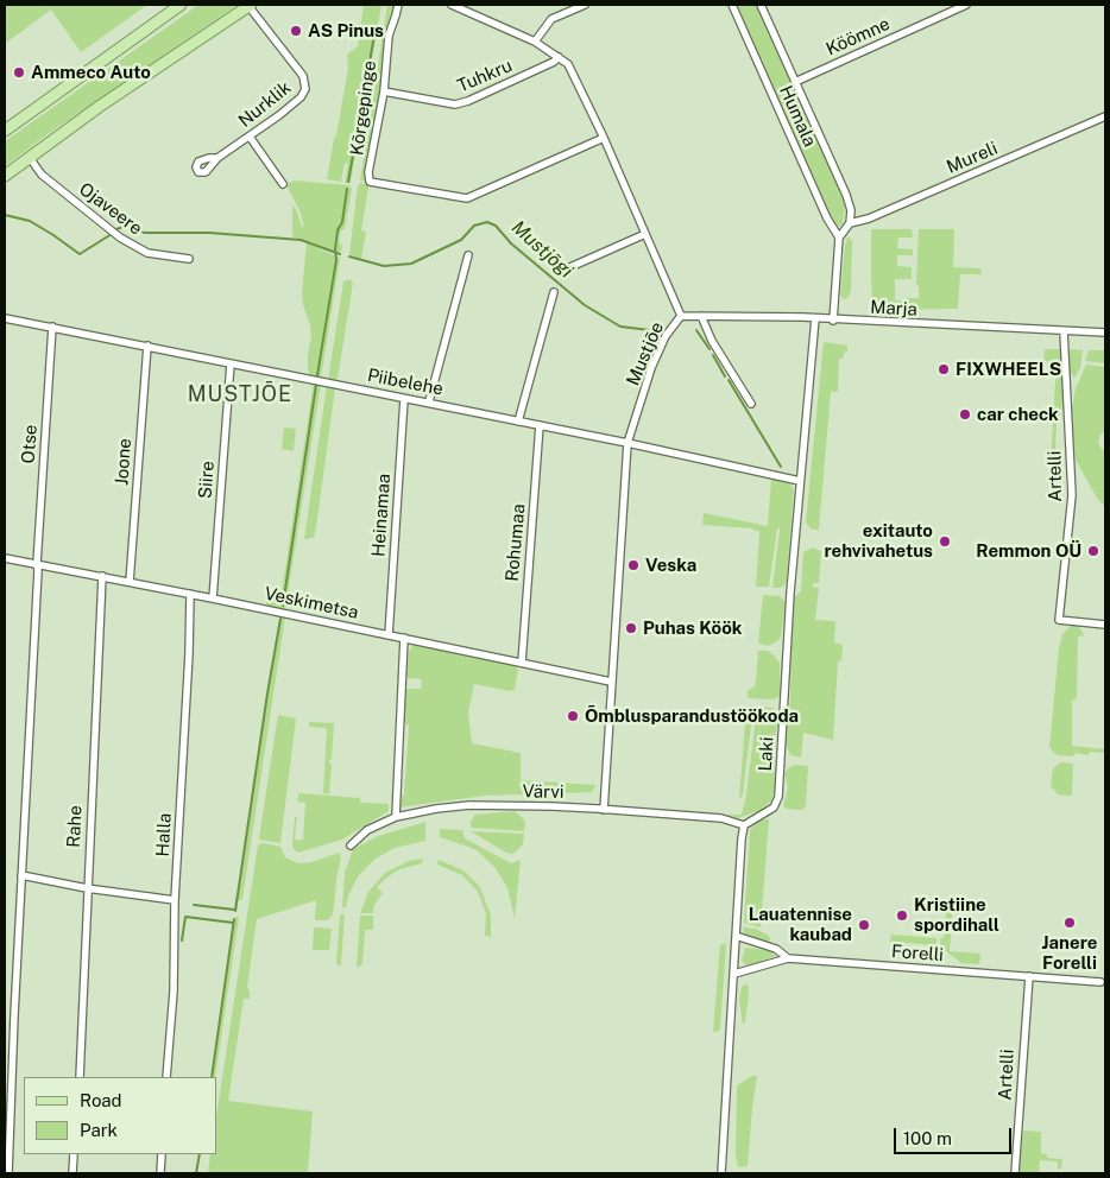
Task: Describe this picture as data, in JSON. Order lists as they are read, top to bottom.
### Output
{
  "streets": {
    "street": [
      "Köömne",
      "Tuhkru",
      "Nurklik",
      "Kõrgepinge",
      "Humala",
      "Mureli",
      "Ojaveere",
      "Marja",
      "Mustjõe",
      "Piibelehe",
      "Otse",
      "Joone",
      "Artelli",
      "Siire",
      "Heinamaa",
      "Rohumaa",
      "Veskimetsa",
      "Laki",
      "Värvi",
      "Rahe",
      "Halla",
      "Forelli"
    ]
  },
  "crossings": [
    ["Köömne", "Humala"],
    ["Tuhkru", "Kõrgepinge"],
    ["Tuhkru", "Mustjõe"],
    ["Kõrgepinge", "Mustjõe"],
    ["Humala", "Mureli"],
    ["Marja", "Mustjõe"],
    ["Marja", "Artelli"],
    ["Marja", "Laki"],
    ["Mustjõe", "Piibelehe"],
    ["Mustjõe", "Veskimetsa"],
    ["Mustjõe", "Värvi"],
    ["Piibelehe", "Otse"],
    ["Piibelehe", "Joone"],
    ["Piibelehe", "Siire"],
    ["Piibelehe", "Heinamaa"],
    ["Piibelehe", "Rohumaa"],
    ["Piibelehe", "Laki"],
    ["Otse", "Veskimetsa"],
    ["Joone", "Veskimetsa"],
    ["Artelli", "Forelli"],
    ["Siire", "Veskimetsa"],
    ["Heinamaa", "Veskimetsa"],
    ["Rohumaa", "Veskimetsa"],
    ["Veskimetsa", "Rahe"],
    ["Veskimetsa", "Halla"],
    ["Laki", "Värvi"]
  ],
  "districts": ["MUSTJÕE"],
  "water": ["Mustjõgi"],
  "places": [
    "AS Pinus",
    "Ammeco Auto",
    "FIXWHEELS",
    "car check",
    "exitauto rehvivahetus",
    "Remmon OÜ",
    "Veska",
    "Puhas Köök",
    "Õmblusparandustöökoda",
    "Kristiine spordihall",
    "Janere Forelli",
    "Lauatennise kaubad"
  ],
  "legend": ["Road", "Park"],
  "scale_bar": "100 m"
}
